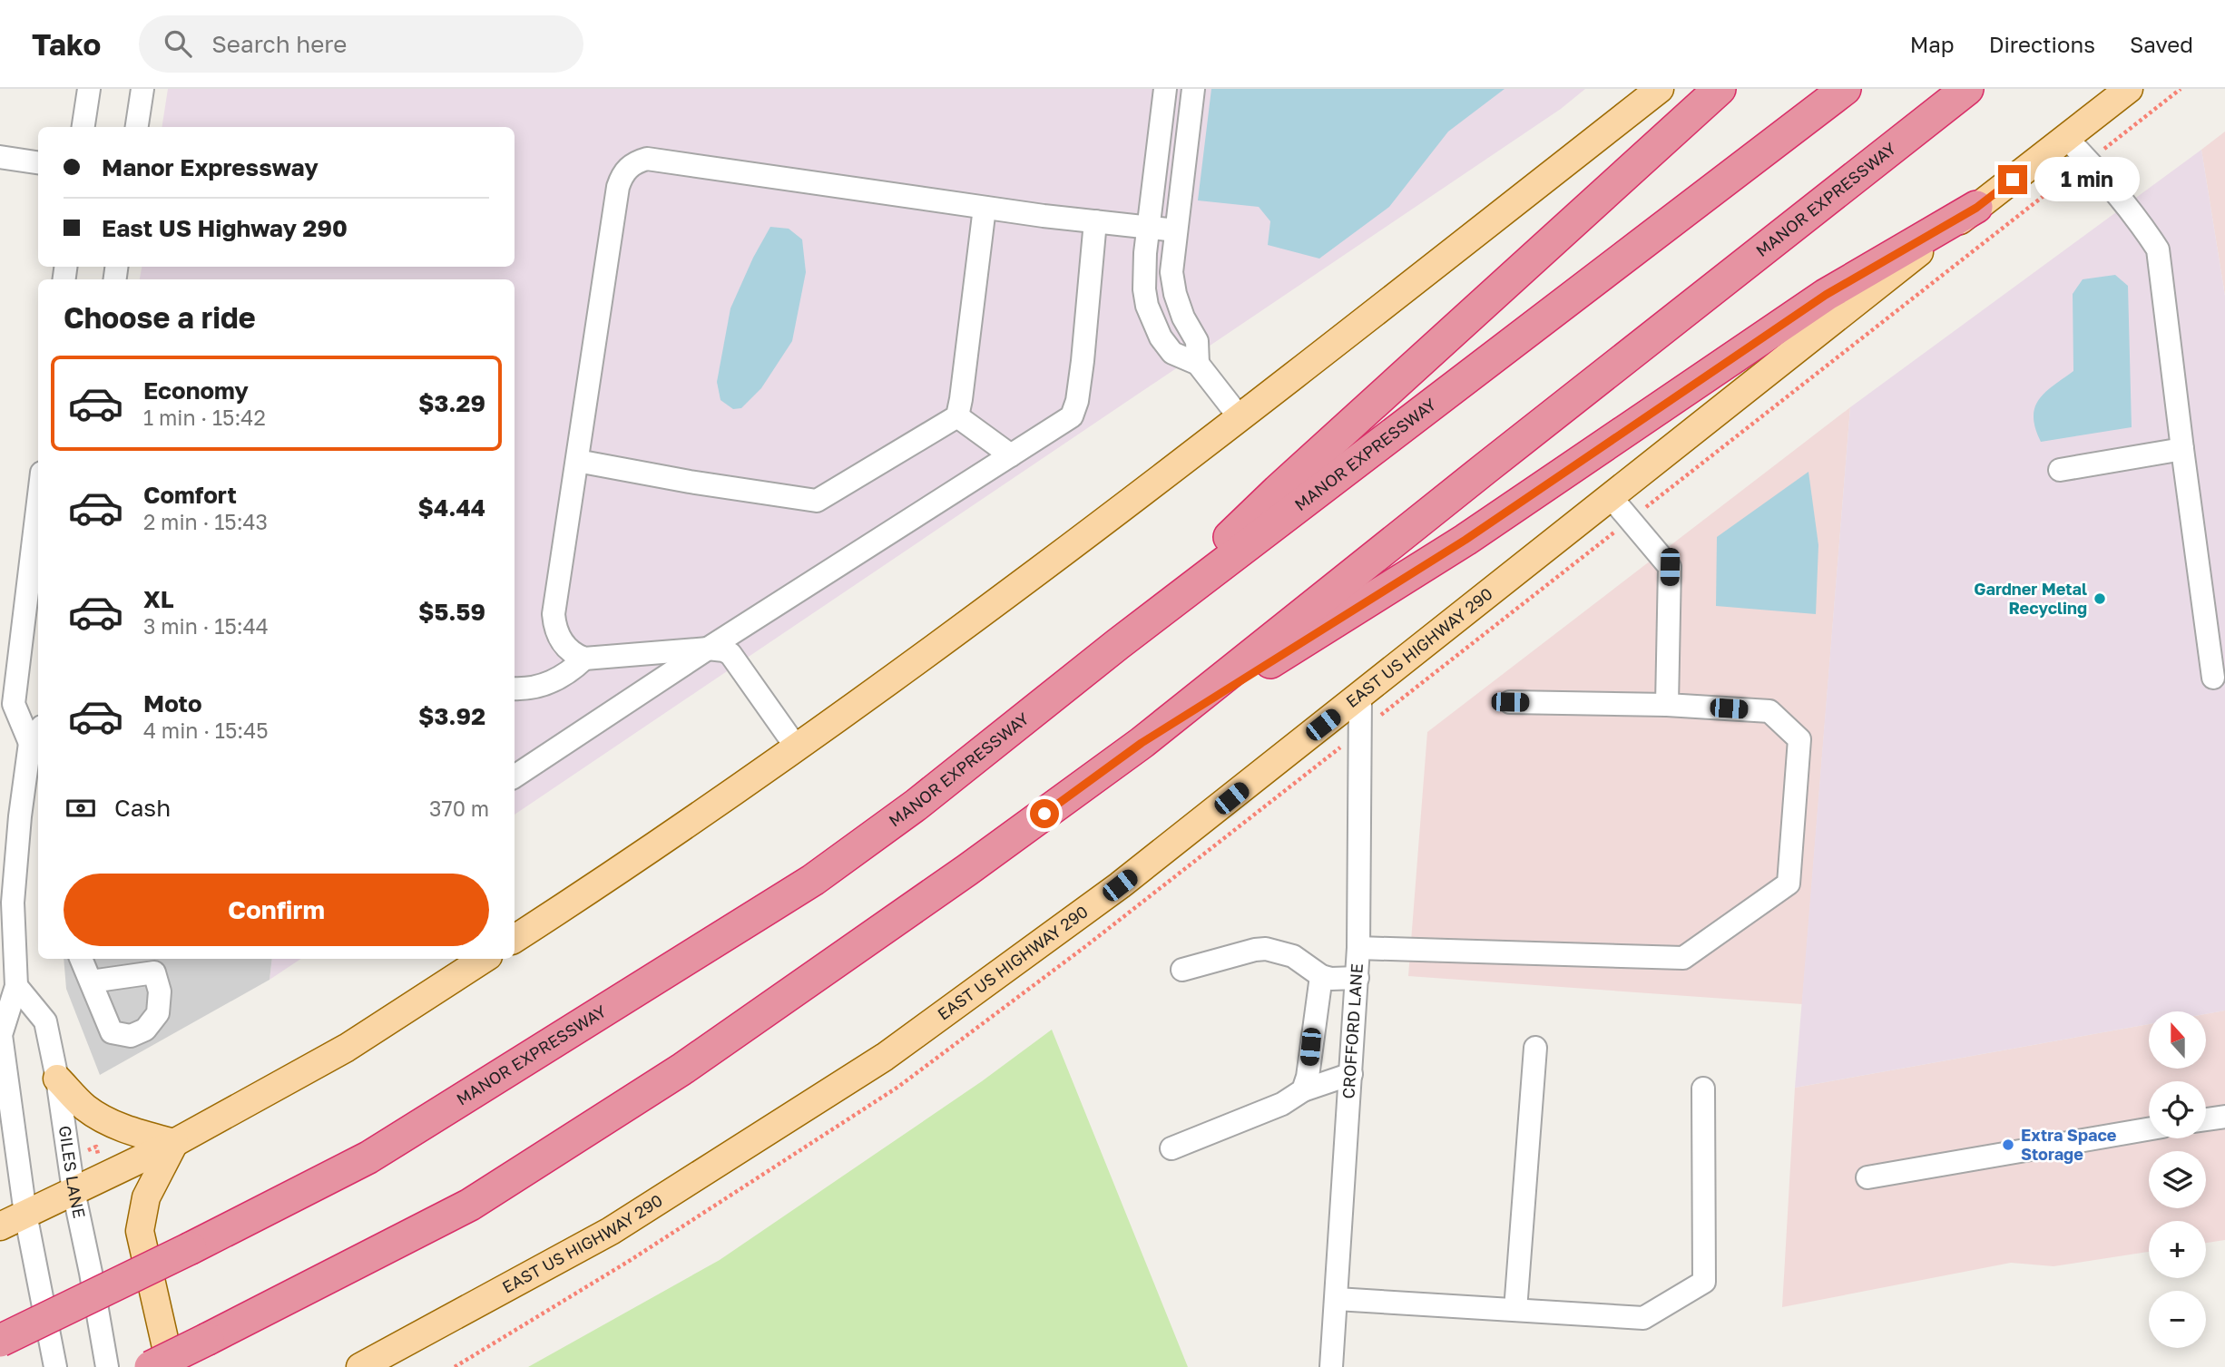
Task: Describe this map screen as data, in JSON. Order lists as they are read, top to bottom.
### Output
{
  "streets": {
    "highway": ["MANOR EXPRESSWAY"],
    "main road": ["EAST US HIGHWAY 290"],
    "street": ["CROFFORD LANE", "GILES LANE"]
  },
  "crossings": [
    ["EAST US HIGHWAY 290", "CROFFORD LANE"]
  ],
  "places": ["Gardner Metal Recycling", "Extra Space Storage"],
  "north": "top",
  "page": {
    "header": "Tako",
    "search": "Search here",
    "nav": ["Map", "Directions", "Saved"],
    "banner": ["Manor Expressway", "East US Highway 290"],
    "bubble": "1 min",
    "heading": "Choose a ride",
    "list": [
      {
        "name": "Economy",
        "note": "1 min · 15:42",
        "value": "$3.29"
      },
      {
        "name": "Comfort",
        "note": "2 min · 15:43",
        "value": "$4.44"
      },
      {
        "name": "XL",
        "note": "3 min · 15:44",
        "value": "$5.59"
      },
      {
        "name": "Moto",
        "note": "4 min · 15:45",
        "value": "$3.92"
      }
    ],
    "pay": ["Cash", "370 m"],
    "buttons": "Confirm",
    "map_buttons": ["+", "−"]
  }
}
